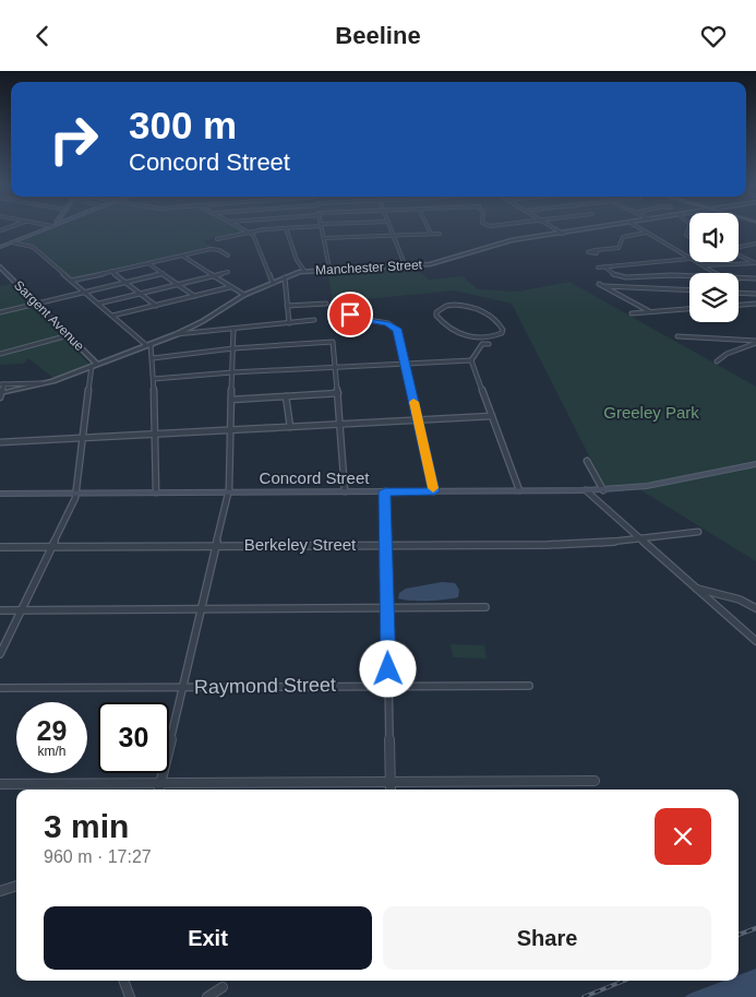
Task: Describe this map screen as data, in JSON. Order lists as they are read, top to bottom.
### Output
{
  "streets": {
    "main road": ["Concord Street"],
    "street": [
      "Manchester Street",
      "Sargent Avenue",
      "Berkeley Street",
      "Raymond Street"
    ]
  },
  "crossings": [
    ["Manchester Street", "Sargent Avenue"]
  ],
  "parks": ["Greeley Park"],
  "page": {
    "header": "Beeline",
    "turn": ["300 m", "Concord Street"],
    "speed": "29 km/h",
    "limit": "30",
    "heading": ["3 min", "960 m · 17:27"],
    "buttons": ["Exit", "Share"]
  }
}
